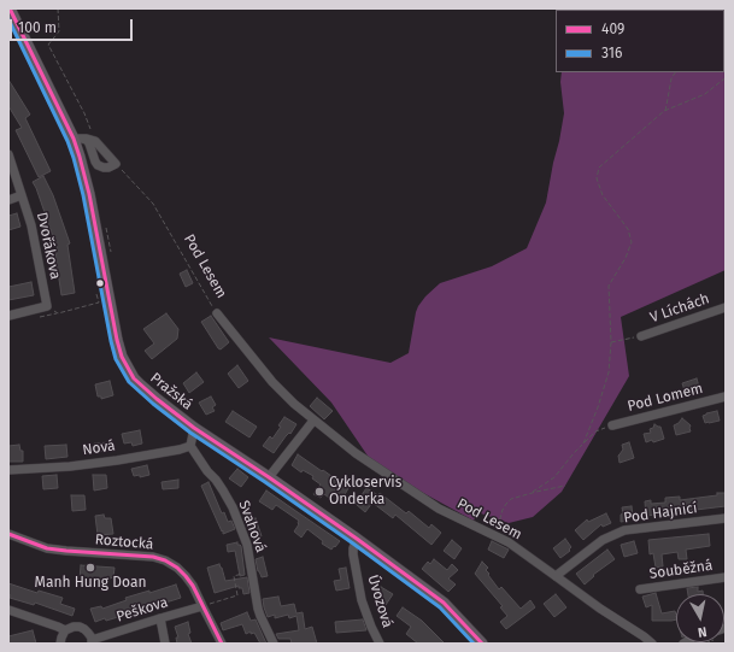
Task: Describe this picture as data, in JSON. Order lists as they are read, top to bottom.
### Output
{
  "streets": {
    "main road": ["Pražská"],
    "street": [
      "Dvořákova",
      "Pod Lesem",
      "V Líchách",
      "Pod Lomem",
      "Nová",
      "Pod Hajnicí",
      "Svahová",
      "Roztocká",
      "Souběžná",
      "Úvozová",
      "Peškova"
    ]
  },
  "crossings": [
    ["Pod Lesem", "Pod Hajnicí"],
    ["Pražská", "Úvozová"],
    ["Nová", "Svahová"],
    ["Roztocká", "Peškova"]
  ],
  "places": ["Cykloservis Onderka", "Manh Hung Doan"],
  "lines": ["transit line 409", "transit line 316"],
  "legend": ["409", "316"],
  "scale_bar": "100 m",
  "north": "bottom"
}
